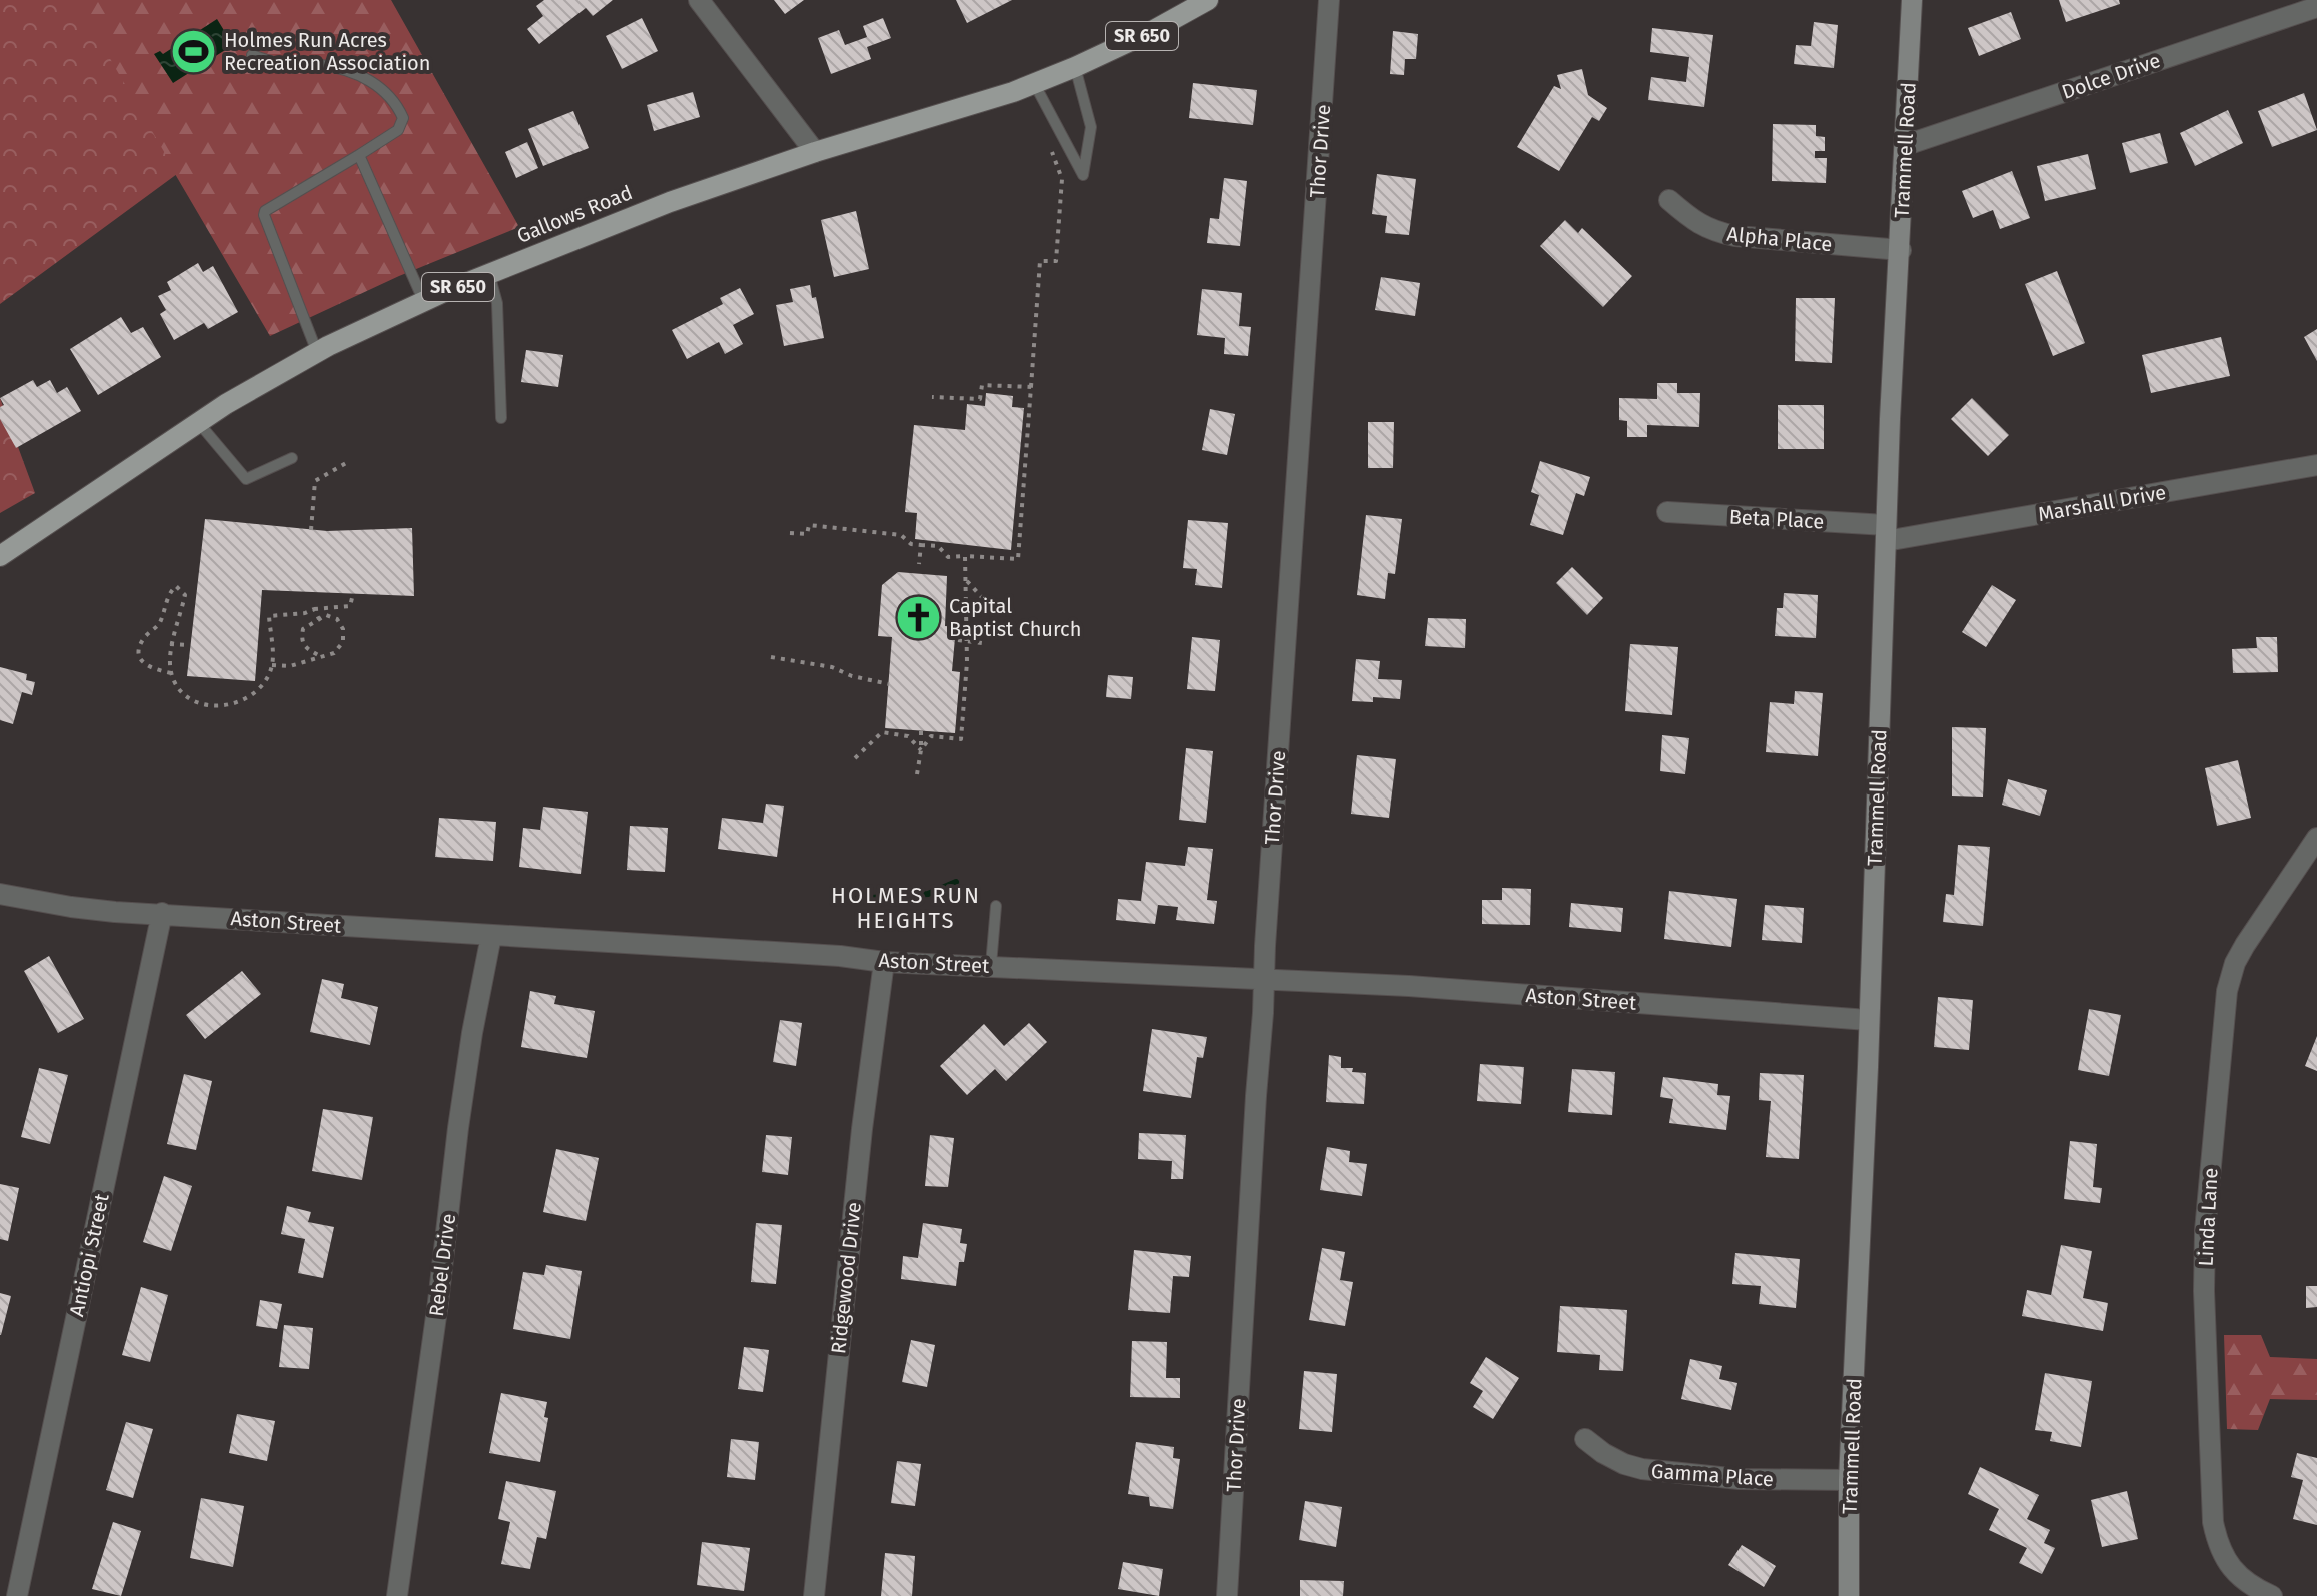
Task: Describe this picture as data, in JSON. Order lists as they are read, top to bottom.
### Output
{
  "streets": {
    "main road": ["SR 650", "Gallows Road"],
    "street": [
      "Dolce Drive",
      "Trammell Road",
      "Thor Drive",
      "Alpha Place",
      "Marshall Drive",
      "Beta Place",
      "Aston Street",
      "Linda Lane",
      "Antiopi Street",
      "Rebel Drive",
      "Ridgewood Drive",
      "Gamma Place"
    ]
  },
  "crossings": [
    ["Dolce Drive", "Trammell Road"],
    ["Trammell Road", "Alpha Place"],
    ["Trammell Road", "Marshall Drive"],
    ["Trammell Road", "Beta Place"],
    ["Trammell Road", "Aston Street"],
    ["Trammell Road", "Gamma Place"],
    ["Thor Drive", "Aston Street"],
    ["Marshall Drive", "Beta Place"],
    ["Aston Street", "Antiopi Street"],
    ["Aston Street", "Rebel Drive"],
    ["Aston Street", "Ridgewood Drive"]
  ],
  "districts": ["HOLMES RUN HEIGHTS"],
  "places": {
    "sports": ["Holmes Run Acres Recreation Association"],
    "church": ["Capital Baptist Church"]
  }
}
